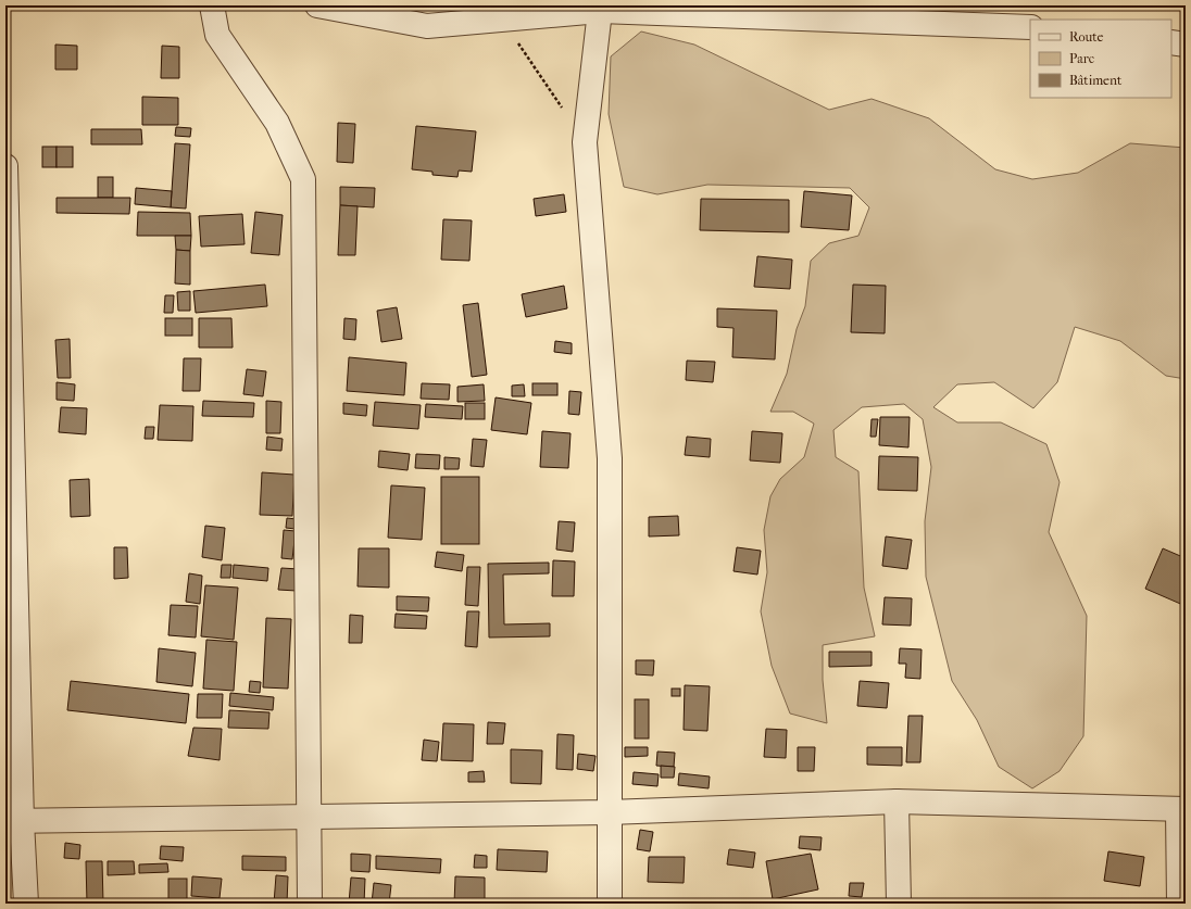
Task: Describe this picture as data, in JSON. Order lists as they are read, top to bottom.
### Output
{
  "legend": ["Route", "Parc", "Bâtiment"]
}
